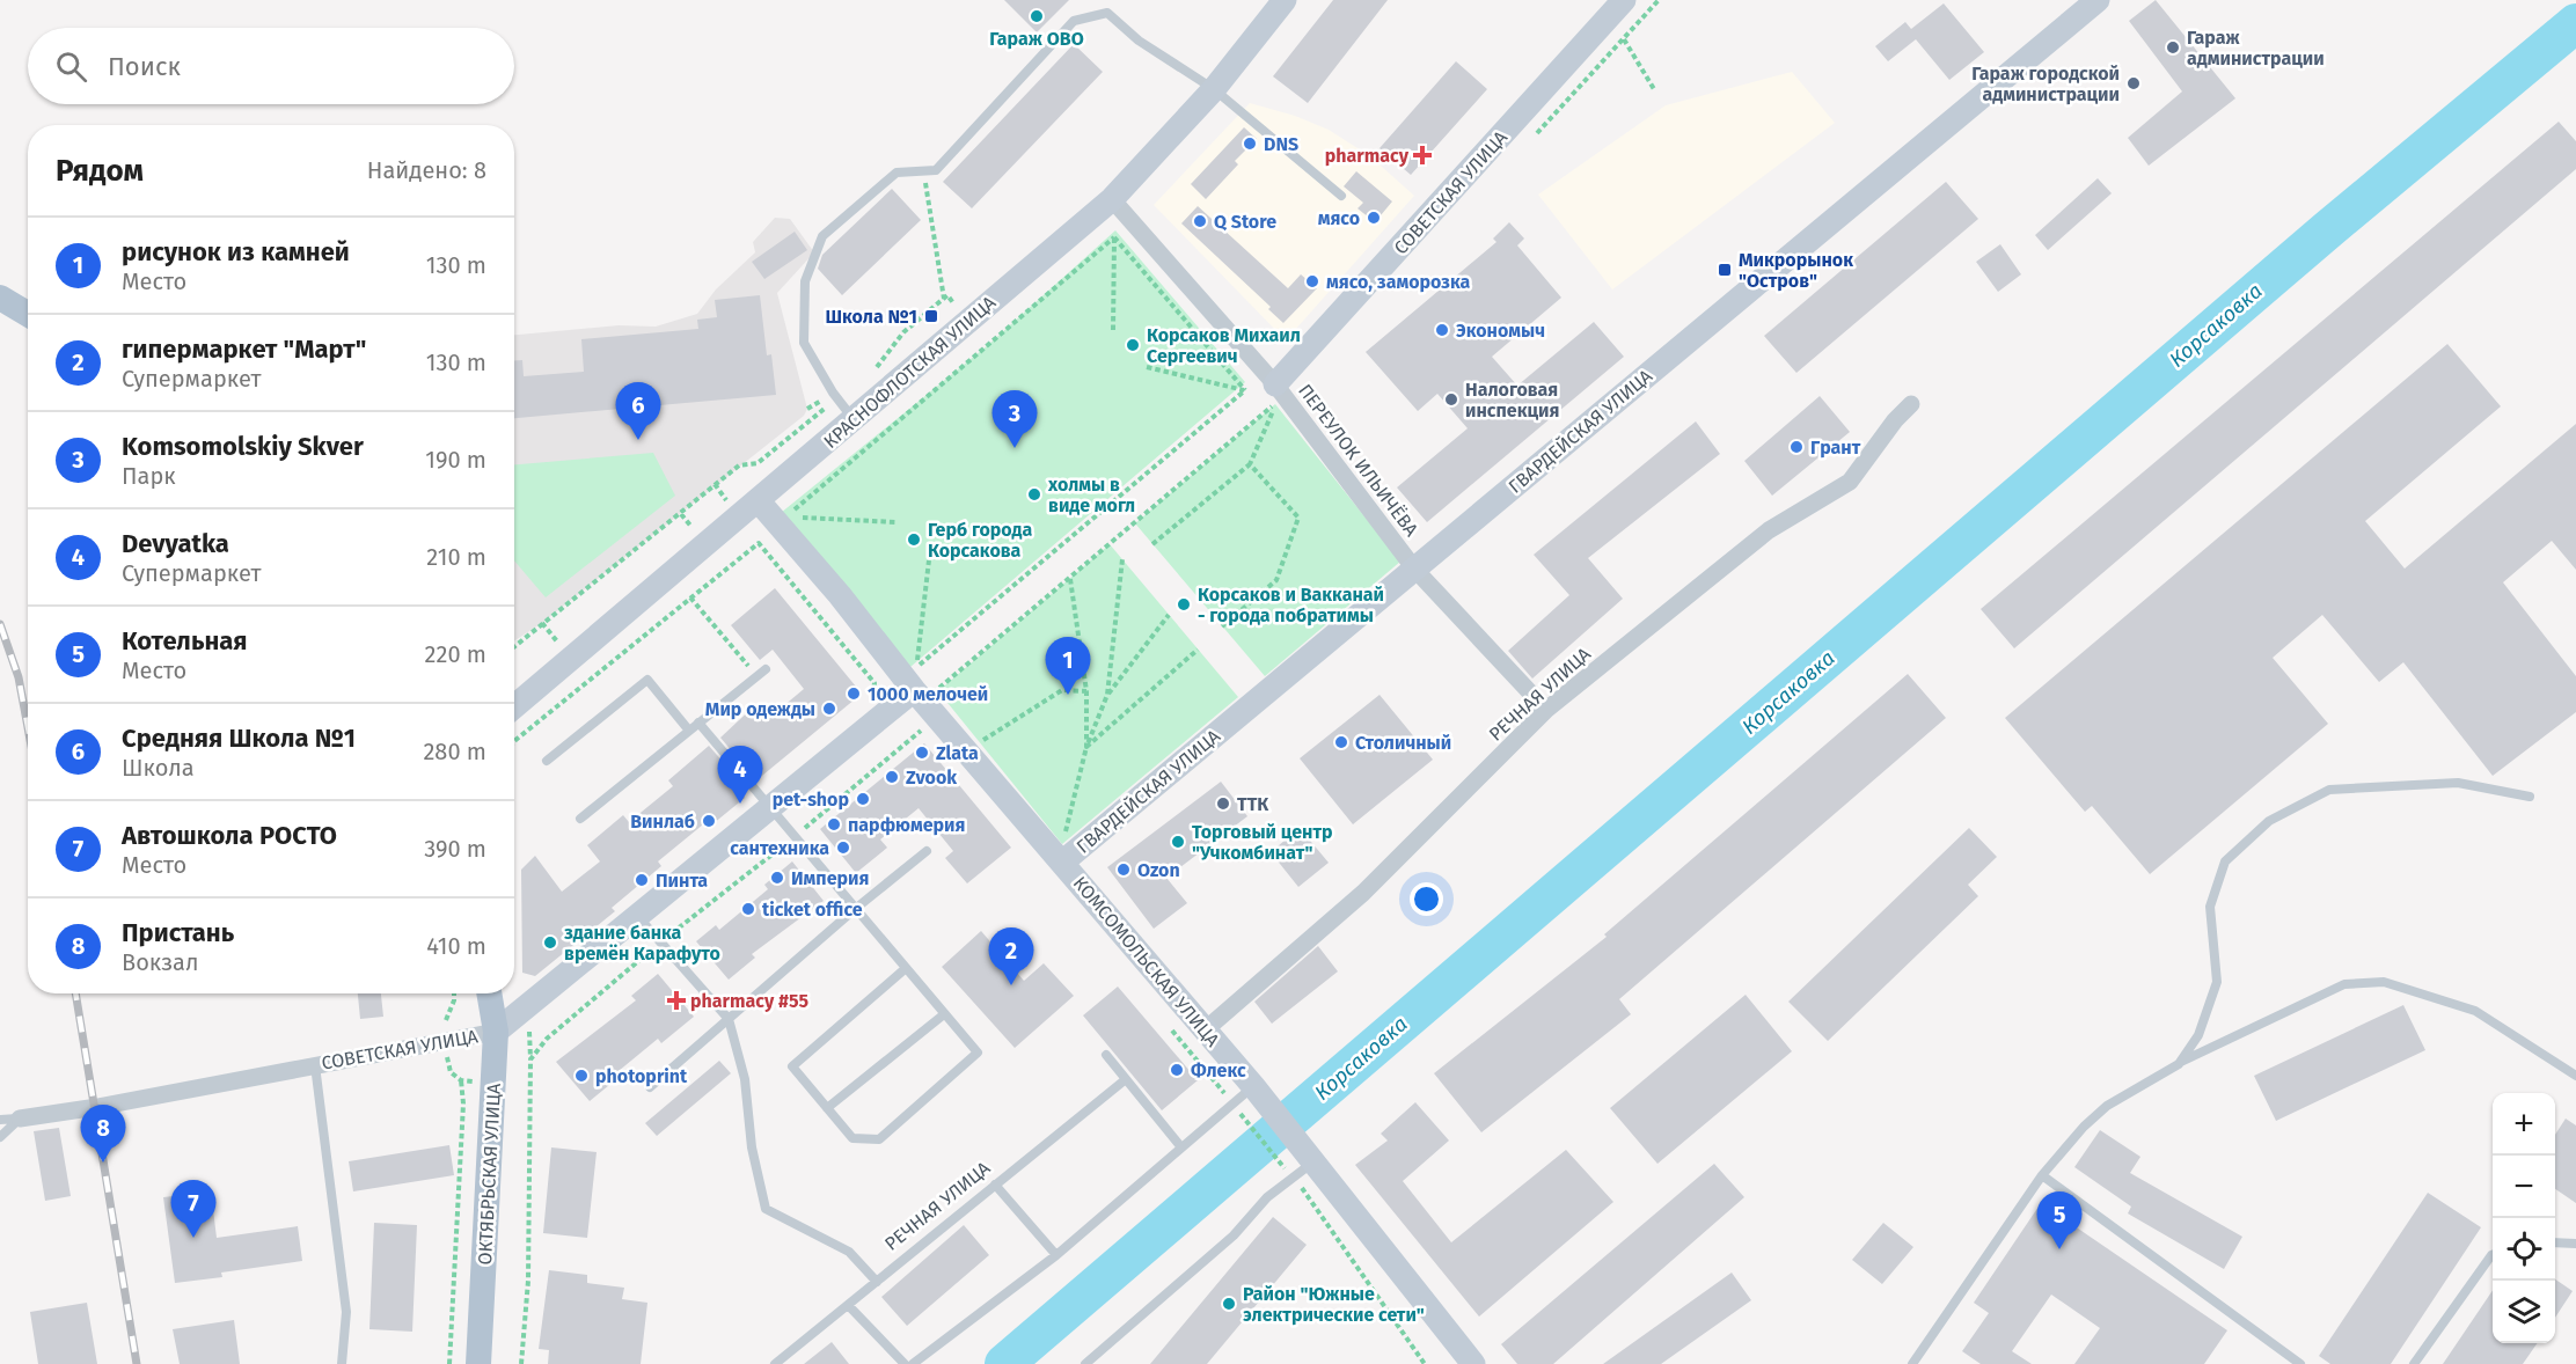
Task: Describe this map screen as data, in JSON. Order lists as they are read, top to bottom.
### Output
{
  "streets": {
    "main road": [
      "СОВЕТСКАЯ УЛИЦА",
      "КРАСНОФЛОТСКАЯ УЛИЦА",
      "ГВАРДЕЙСКАЯ УЛИЦА",
      "КОМСОМОЛЬСКАЯ УЛИЦА",
      "ОКТЯБРЬСКАЯ УЛИЦА"
    ],
    "street": ["ПЕРЕУЛОК ИЛЬИЧЁВА", "РЕЧНАЯ УЛИЦА"]
  },
  "crossings": [
    ["СОВЕТСКАЯ УЛИЦА", "ПЕРЕУЛОК ИЛЬИЧЁВА"],
    ["СОВЕТСКАЯ УЛИЦА", "КОМСОМОЛЬСКАЯ УЛИЦА"],
    ["СОВЕТСКАЯ УЛИЦА", "ОКТЯБРЬСКАЯ УЛИЦА"],
    ["КРАСНОФЛОТСКАЯ УЛИЦА", "ПЕРЕУЛОК ИЛЬИЧЁВА"],
    ["КРАСНОФЛОТСКАЯ УЛИЦА", "КОМСОМОЛЬСКАЯ УЛИЦА"],
    ["ГВАРДЕЙСКАЯ УЛИЦА", "ПЕРЕУЛОК ИЛЬИЧЁВА"],
    ["ГВАРДЕЙСКАЯ УЛИЦА", "КОМСОМОЛЬСКАЯ УЛИЦА"],
    ["ПЕРЕУЛОК ИЛЬИЧЁВА", "РЕЧНАЯ УЛИЦА"],
    ["РЕЧНАЯ УЛИЦА", "КОМСОМОЛЬСКАЯ УЛИЦА"]
  ],
  "water": ["Корсаковка"],
  "places": {
    "other": [
      "Гараж ОВО",
      "Гараж администрации",
      "Гараж городской администрации",
      "DNS",
      "мясо",
      "Q Store",
      "мясо, заморозка",
      "Экономыч",
      "Корсаков Михаил Сергеевич",
      "Налоговая инспекция",
      "Грант",
      "холмы в виде могл",
      "Герб города Корсакова",
      "Корсаков и Вакканай - города побратимы",
      "1000 мелочей",
      "Мир одежды",
      "Столичный",
      "Zlata",
      "Zvook",
      "pet-shop",
      "ТТК",
      "Винлаб",
      "парфюмерия",
      "Торговый центр \"Учкомбинат\"",
      "сантехника",
      "Ozon",
      "Империя",
      "Пинта",
      "ticket office",
      "здание банка времён Карафуто",
      "Флекс",
      "photoprint",
      "Район \"Южные электрические сети\""
    ],
    "health": ["pharmacy", "pharmacy #55"],
    "transit": ["Микрорынок \"Остров\"", "Школа №1"]
  },
  "page": {
    "search": "Поиск",
    "heading": ["Рядом", "Найдено: 8"],
    "list": [
      {
        "mark": "1",
        "name": "рисунок из камней",
        "note": "Место",
        "value": "130 m"
      },
      {
        "mark": "2",
        "name": "гипермаркет \"Март\"",
        "note": "Супермаркет",
        "value": "130 m"
      },
      {
        "mark": "3",
        "name": "Komsomolskiy Skver",
        "note": "Парк",
        "value": "190 m"
      },
      {
        "mark": "4",
        "name": "Devyatka",
        "note": "Супермаркет",
        "value": "210 m"
      },
      {
        "mark": "5",
        "name": "Котельная",
        "note": "Место",
        "value": "220 m"
      },
      {
        "mark": "6",
        "name": "Средняя Школа №1",
        "note": "Школа",
        "value": "280 m"
      },
      {
        "mark": "7",
        "name": "Автошкола РОСТО",
        "note": "Место",
        "value": "390 m"
      },
      {
        "mark": "8",
        "name": "Пристань",
        "note": "Вокзал",
        "value": "410 m"
      }
    ],
    "pins": [
      "6",
      "3",
      "1",
      "4",
      "2",
      "8",
      "7",
      "5"
    ],
    "map_buttons": ["+", "−"]
  }
}
